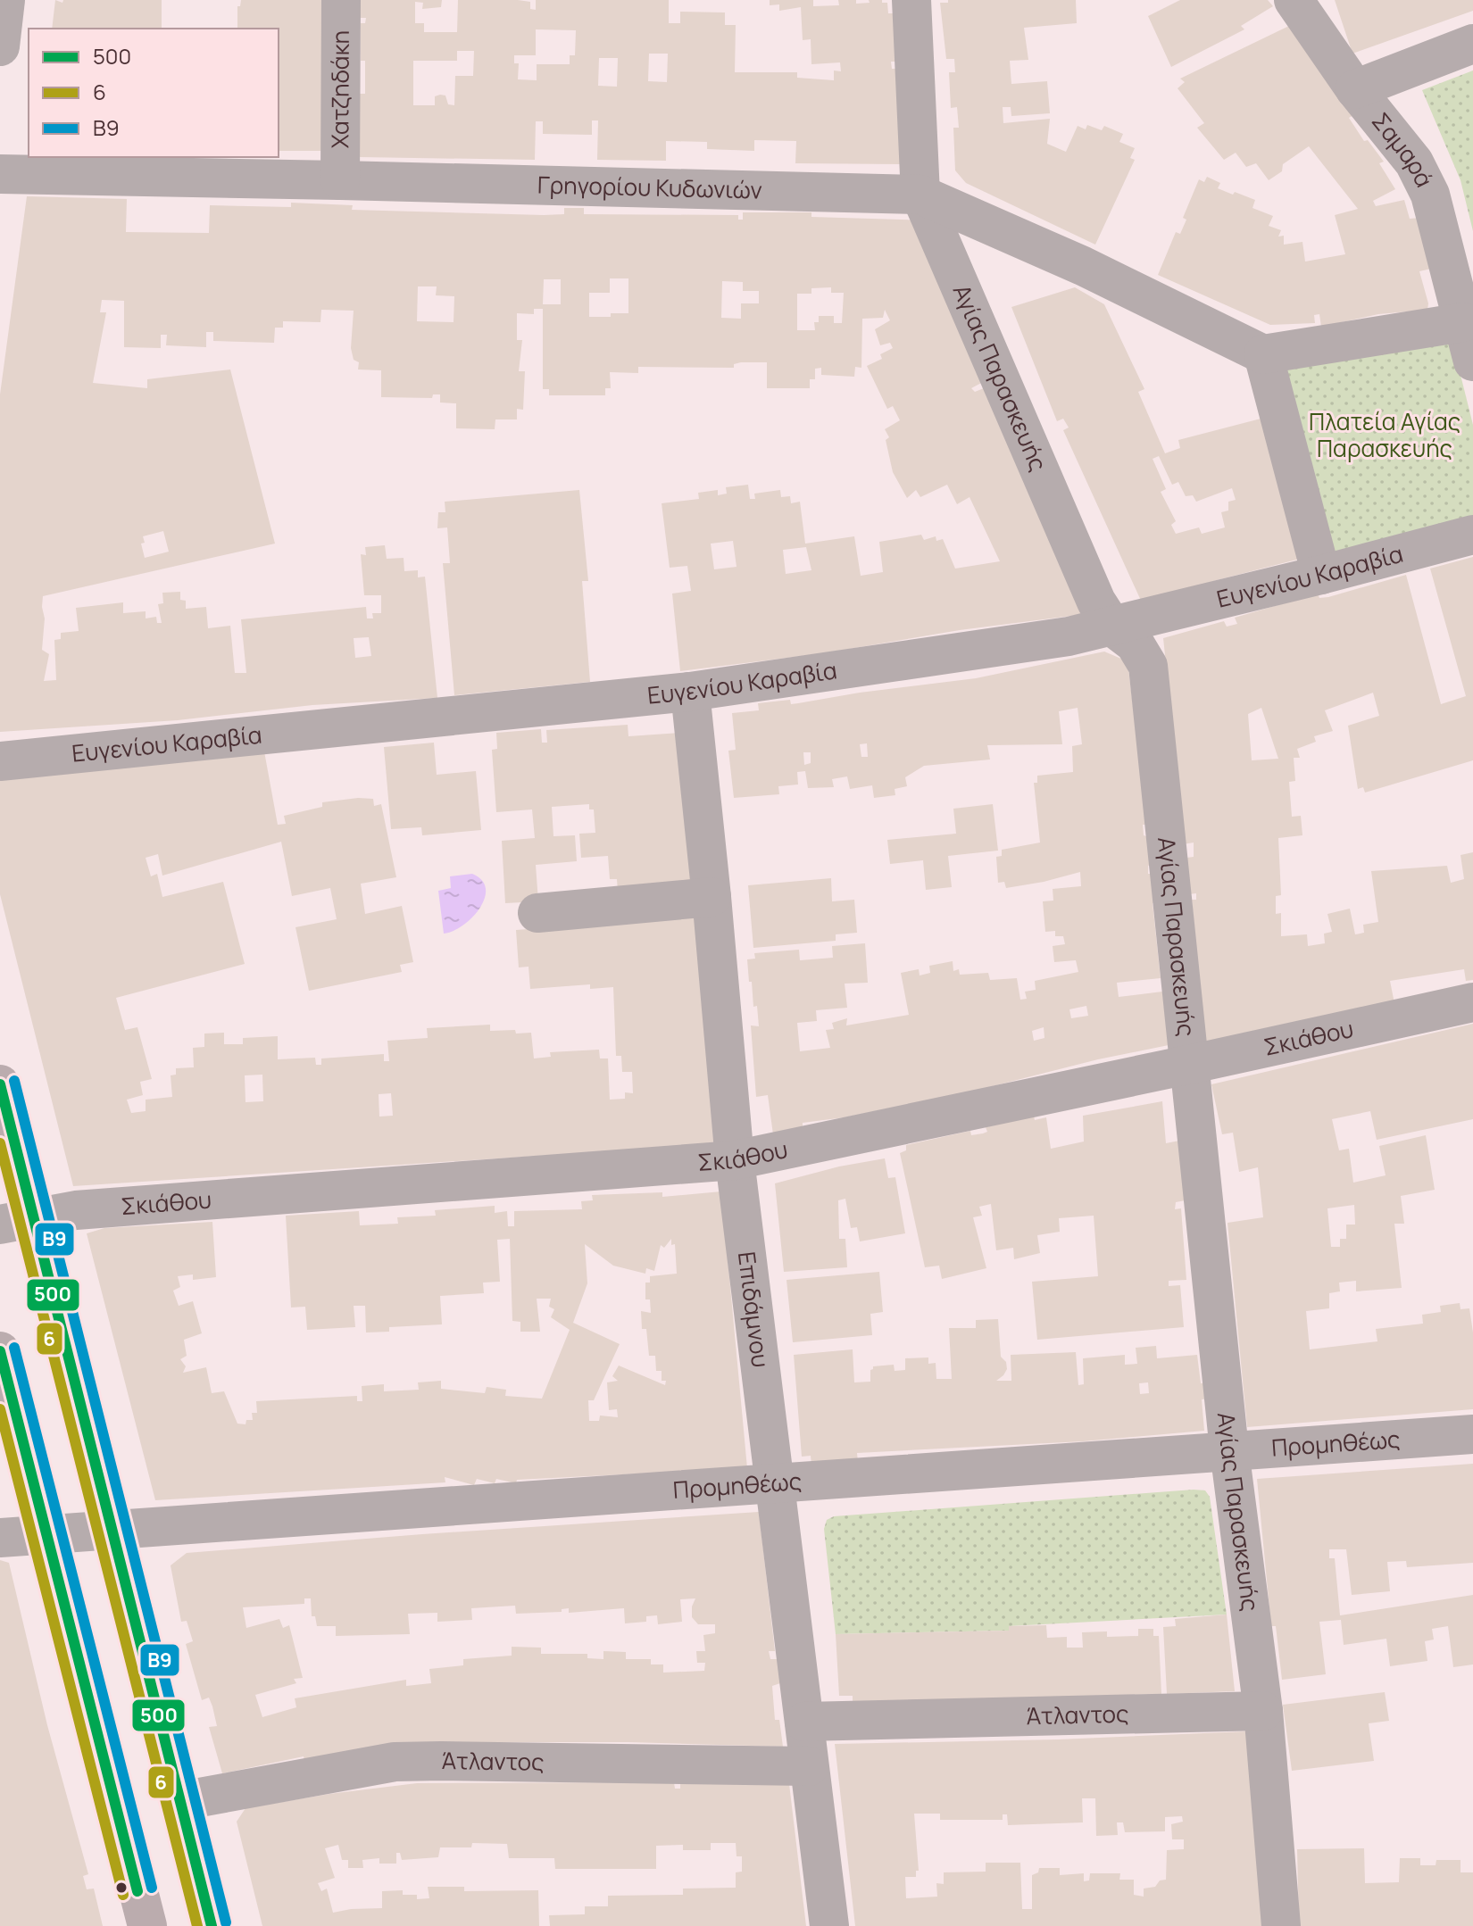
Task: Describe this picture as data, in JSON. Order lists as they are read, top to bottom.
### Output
{
  "streets": {
    "street": [
      "Χατζηδάκη",
      "Σαμαρά",
      "Γρηγορίου Κυδωνιών",
      "Αγίας Παρασκευής",
      "Ευγενίου Καραβία",
      "Σκιάθου",
      "Επιδάμνου",
      "Προμηθέως",
      "Άτλαντος"
    ]
  },
  "crossings": [
    ["Χατζηδάκη", "Γρηγορίου Κυδωνιών"],
    ["Γρηγορίου Κυδωνιών", "Αγίας Παρασκευής"],
    ["Αγίας Παρασκευής", "Ευγενίου Καραβία"],
    ["Αγίας Παρασκευής", "Σκιάθου"],
    ["Αγίας Παρασκευής", "Προμηθέως"],
    ["Αγίας Παρασκευής", "Άτλαντος"],
    ["Ευγενίου Καραβία", "Επιδάμνου"],
    ["Σκιάθου", "Επιδάμνου"],
    ["Επιδάμνου", "Προμηθέως"],
    ["Επιδάμνου", "Άτλαντος"]
  ],
  "parks": ["Πλατεία Αγίας Παρασκευής"],
  "lines": ["transit line Β9", "transit line 500", "transit line 6"],
  "legend": ["500", "6", "Β9"]
}
